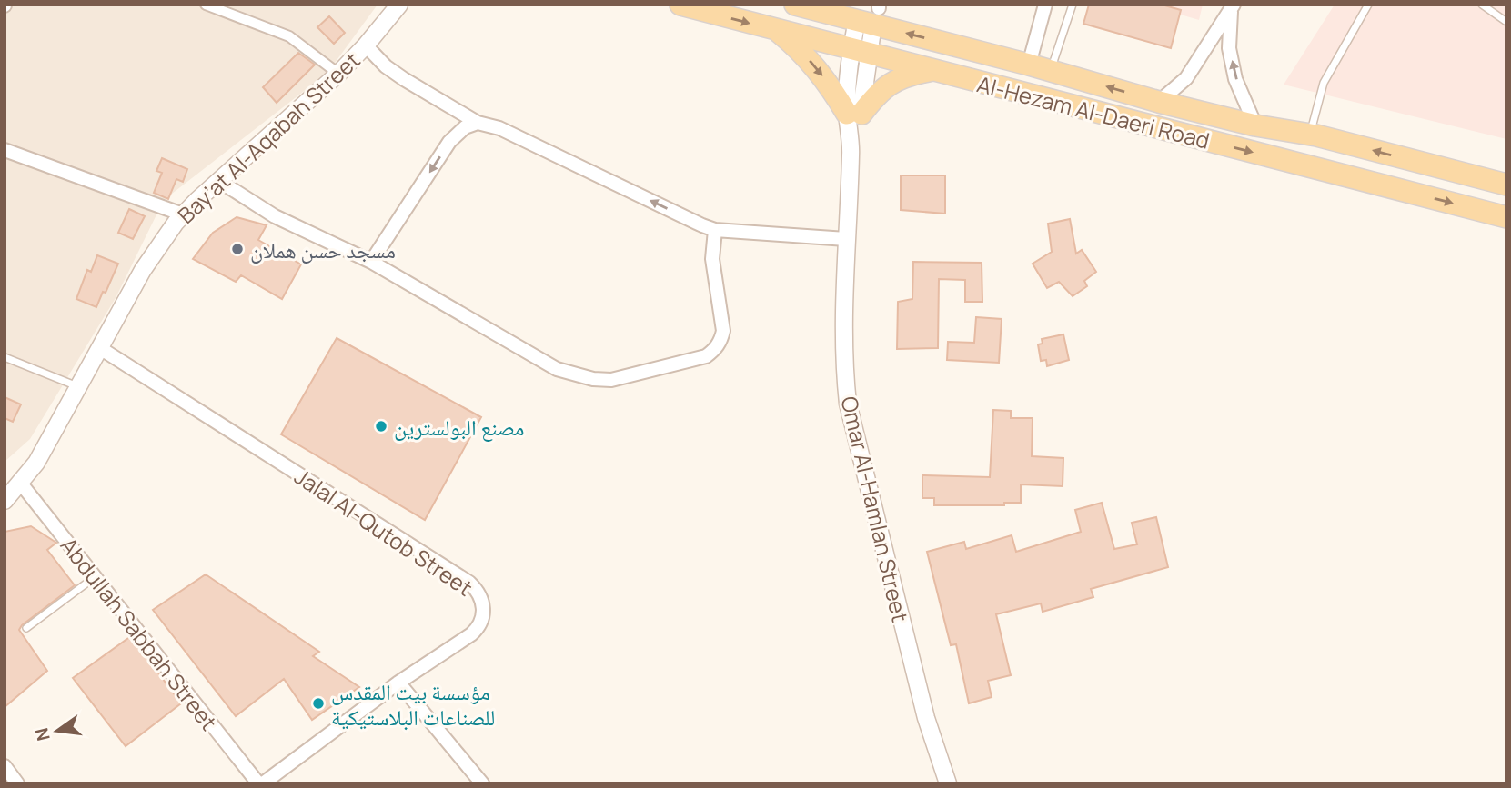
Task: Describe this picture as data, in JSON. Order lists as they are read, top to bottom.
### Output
{
  "streets": {
    "main road": ["Al-Hezam Al-Daeri Road"],
    "street": [
      "Bay’at Al-Aqabah Street",
      "Omar Al-Hamlan Street",
      "Jalal Al-Qutob Street",
      "Abdullah Sabbah Street"
    ]
  },
  "crossings": [
    ["Al-Hezam Al-Daeri Road", "Omar Al-Hamlan Street"],
    ["Bay’at Al-Aqabah Street", "Jalal Al-Qutob Street"],
    ["Bay’at Al-Aqabah Street", "Abdullah Sabbah Street"]
  ],
  "places": ["مسجد حسن هملان", "مصنع البولسترين", "مؤسسة بيت المقدس للصناعات البلاستيكية"],
  "north": "left"
}
